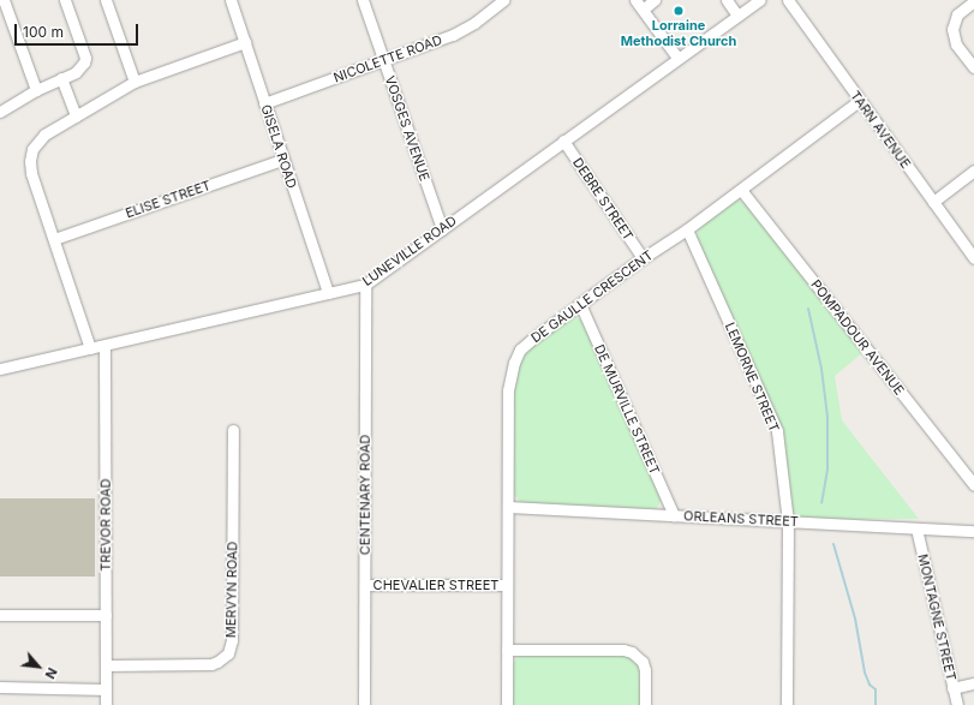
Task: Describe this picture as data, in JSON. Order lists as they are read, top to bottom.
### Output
{
  "streets": {
    "street": [
      "NICOLETTE ROAD",
      "VOSGES AVENUE",
      "TARN AVENUE",
      "GISELA ROAD",
      "ELISE STREET",
      "DEBRE STREET",
      "LUNEVILLE ROAD",
      "DE GAULLE CRESCENT",
      "POMPADOUR AVENUE",
      "LEMORNE STREET",
      "DE MURVILLE STREET",
      "CENTENARY ROAD",
      "ORLEANS STREET",
      "TREVOR ROAD",
      "CHEVALIER STREET",
      "MERVYN ROAD",
      "MONTAGNE STREET"
    ]
  },
  "crossings": [
    ["NICOLETTE ROAD", "VOSGES AVENUE"],
    ["NICOLETTE ROAD", "GISELA ROAD"],
    ["VOSGES AVENUE", "LUNEVILLE ROAD"],
    ["TARN AVENUE", "DE GAULLE CRESCENT"],
    ["GISELA ROAD", "ELISE STREET"],
    ["GISELA ROAD", "LUNEVILLE ROAD"],
    ["DEBRE STREET", "LUNEVILLE ROAD"],
    ["DEBRE STREET", "DE GAULLE CRESCENT"],
    ["LUNEVILLE ROAD", "CENTENARY ROAD"],
    ["LUNEVILLE ROAD", "TREVOR ROAD"],
    ["DE GAULLE CRESCENT", "POMPADOUR AVENUE"],
    ["DE GAULLE CRESCENT", "LEMORNE STREET"],
    ["DE GAULLE CRESCENT", "DE MURVILLE STREET"],
    ["DE GAULLE CRESCENT", "ORLEANS STREET"],
    ["DE GAULLE CRESCENT", "CHEVALIER STREET"],
    ["LEMORNE STREET", "ORLEANS STREET"],
    ["DE MURVILLE STREET", "ORLEANS STREET"],
    ["CENTENARY ROAD", "CHEVALIER STREET"],
    ["ORLEANS STREET", "MONTAGNE STREET"],
    ["TREVOR ROAD", "MERVYN ROAD"]
  ],
  "places": ["Lorraine Methodist Church"],
  "scale_bar": "100 m",
  "north": "bottom right"
}
